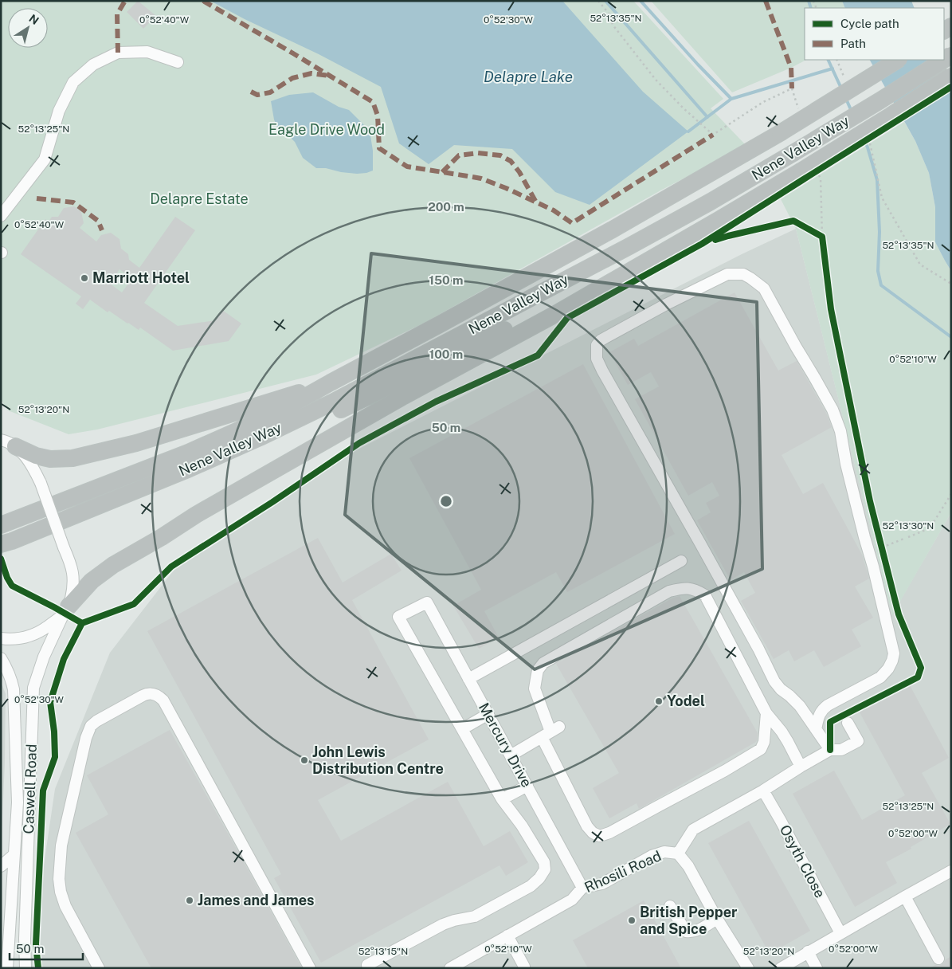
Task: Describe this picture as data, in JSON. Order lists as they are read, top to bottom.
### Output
{
  "streets": {
    "highway": ["Nene Valley Way"],
    "street": [
      "Mercury Drive",
      "Caswell Road",
      "Osyth Close",
      "Rhosili Road"
    ]
  },
  "crossings": [
    ["Mercury Drive", "Rhosili Road"],
    ["Osyth Close", "Rhosili Road"]
  ],
  "water": ["Delapre Lake"],
  "parks": ["Eagle Drive Wood", "Delapre Estate"],
  "places": [
    "Marriott Hotel",
    "Yodel",
    "John Lewis Distribution Centre",
    "James and James",
    "British Pepper and Spice"
  ],
  "legend": ["Cycle path", "Path"],
  "scale_bar": "50 m",
  "north": "top right",
  "coordinates": [
    "52°13'35\"N",
    "0°52'40\"W",
    "0°52'30\"W",
    "52°13'25\"N",
    "0°52'10\"W",
    "52°13'20\"N",
    "52°13'30\"N",
    "0°52'00\"W",
    "52°13'15\"N"
  ],
  "rings": [
    "200 m",
    "150 m",
    "100 m",
    "50 m"
  ]
}
